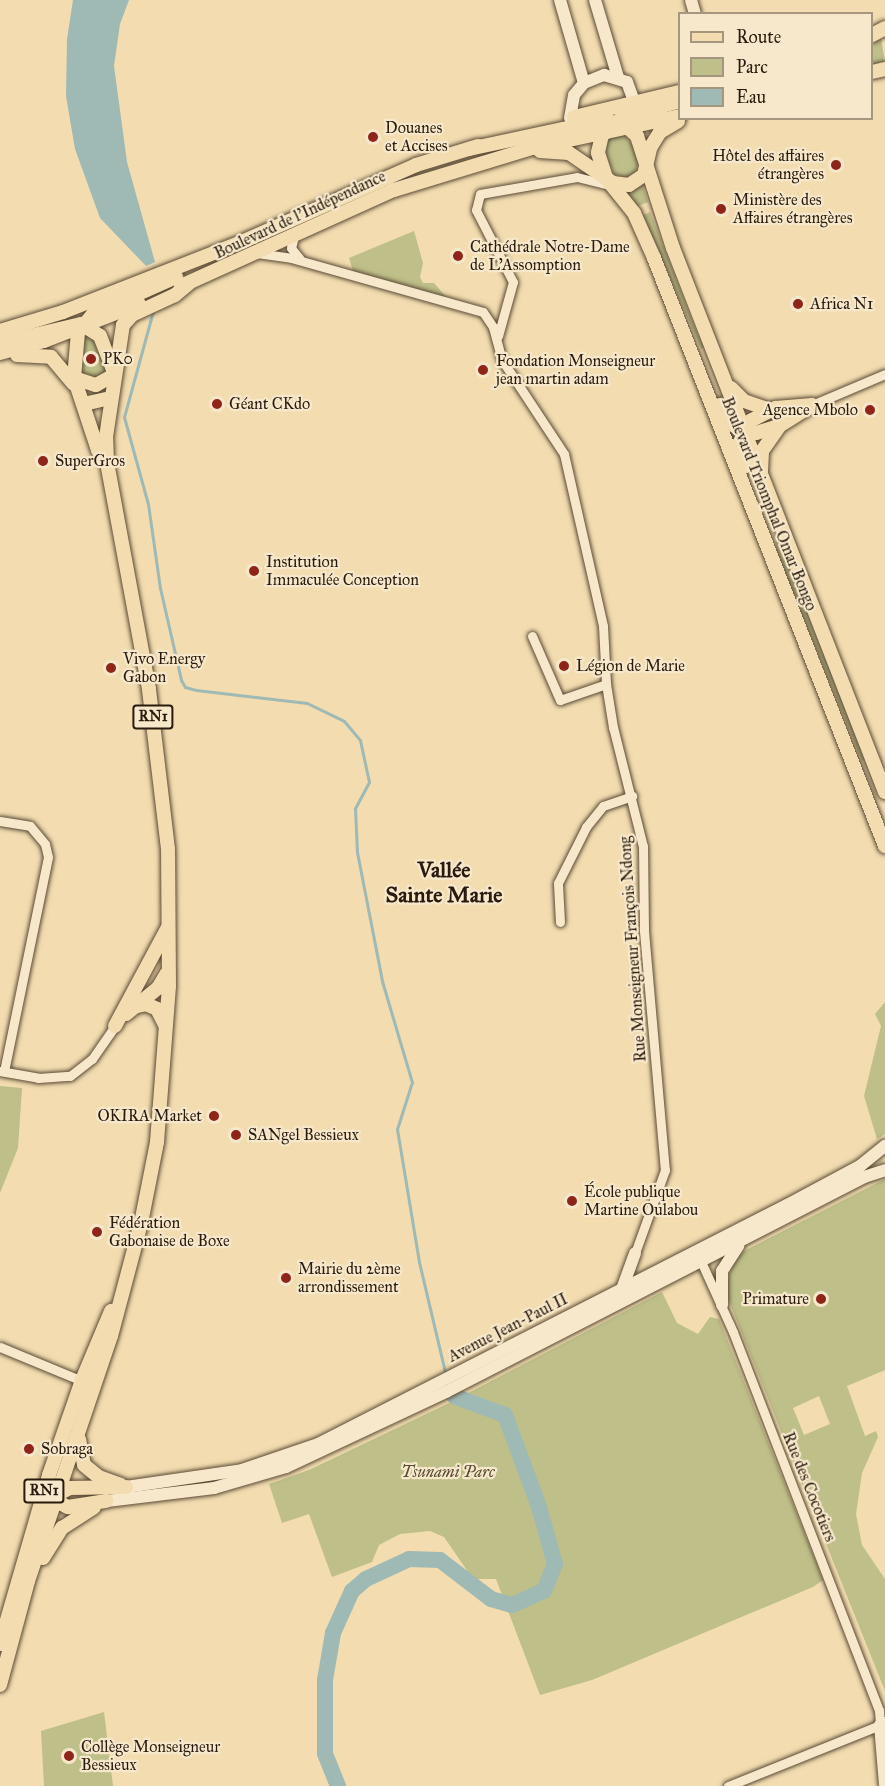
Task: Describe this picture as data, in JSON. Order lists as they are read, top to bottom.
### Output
{
  "streets": {
    "main road": [
      "Boulevard de l'Indépendance",
      "Boulevard Triomphal Omar Bongo",
      "RN1",
      "Avenue Jean-Paul II"
    ],
    "street": ["Rue Monseigneur François Ndong", "Rue des Cocotiers"]
  },
  "crossings": [
    ["Boulevard de l'Indépendance", "Boulevard Triomphal Omar Bongo"],
    ["Avenue Jean-Paul II", "Rue des Cocotiers"]
  ],
  "districts": ["Vallée Sainte Marie"],
  "parks": ["Tsunami Parc"],
  "places": [
    "Douanes et Accises",
    "Hôtel des affaires étrangères",
    "Ministère des Affaires étrangères",
    "Cathédrale Notre-Dame de L'Assomption",
    "Africa N1",
    "PK0",
    "Fondation Monseigneur jean martin adam",
    "Géant CKdo",
    "Agence Mbolo",
    "SuperGros",
    "Institution Immaculée Conception",
    "Légion de Marie",
    "Vivo Energy Gabon",
    "OKIRA Market",
    "SANgel Bessieux",
    "École publique Martine Oulabou",
    "Fédération Gabonaise de Boxe",
    "Mairie du 2ème arrondissement",
    "Primature",
    "Sobraga",
    "Collège Monseigneur Bessieux"
  ],
  "legend": ["Route", "Parc", "Eau"]
}
